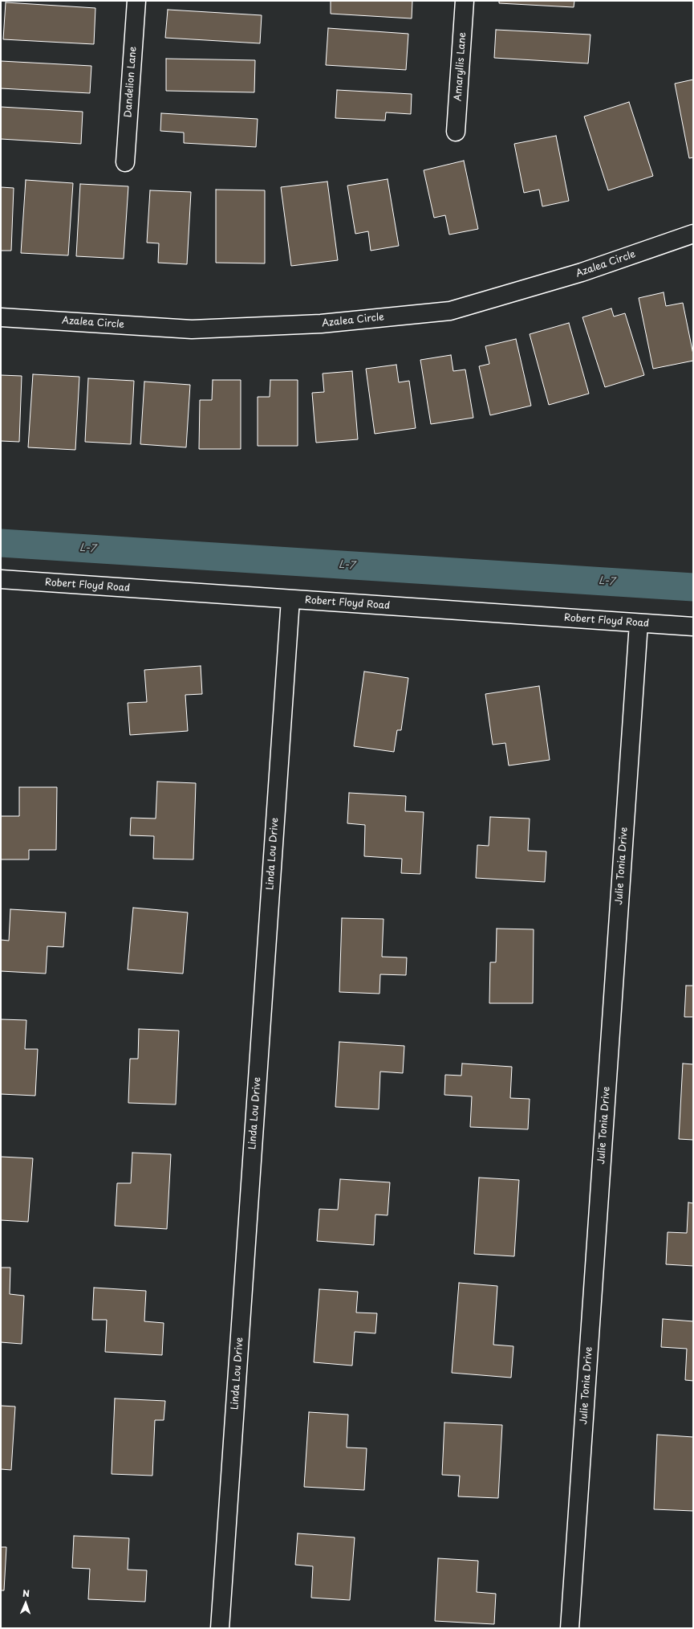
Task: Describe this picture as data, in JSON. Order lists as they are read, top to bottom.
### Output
{
  "streets": {
    "street": [
      "Amaryllis Lane",
      "Dandelion Lane",
      "Azalea Circle",
      "Robert Floyd Road",
      "Linda Lou Drive",
      "Julie Tonia Drive"
    ]
  },
  "crossings": [
    ["Robert Floyd Road", "Linda Lou Drive"],
    ["Robert Floyd Road", "Julie Tonia Drive"]
  ],
  "water": ["L-7"],
  "north": "top"
}
